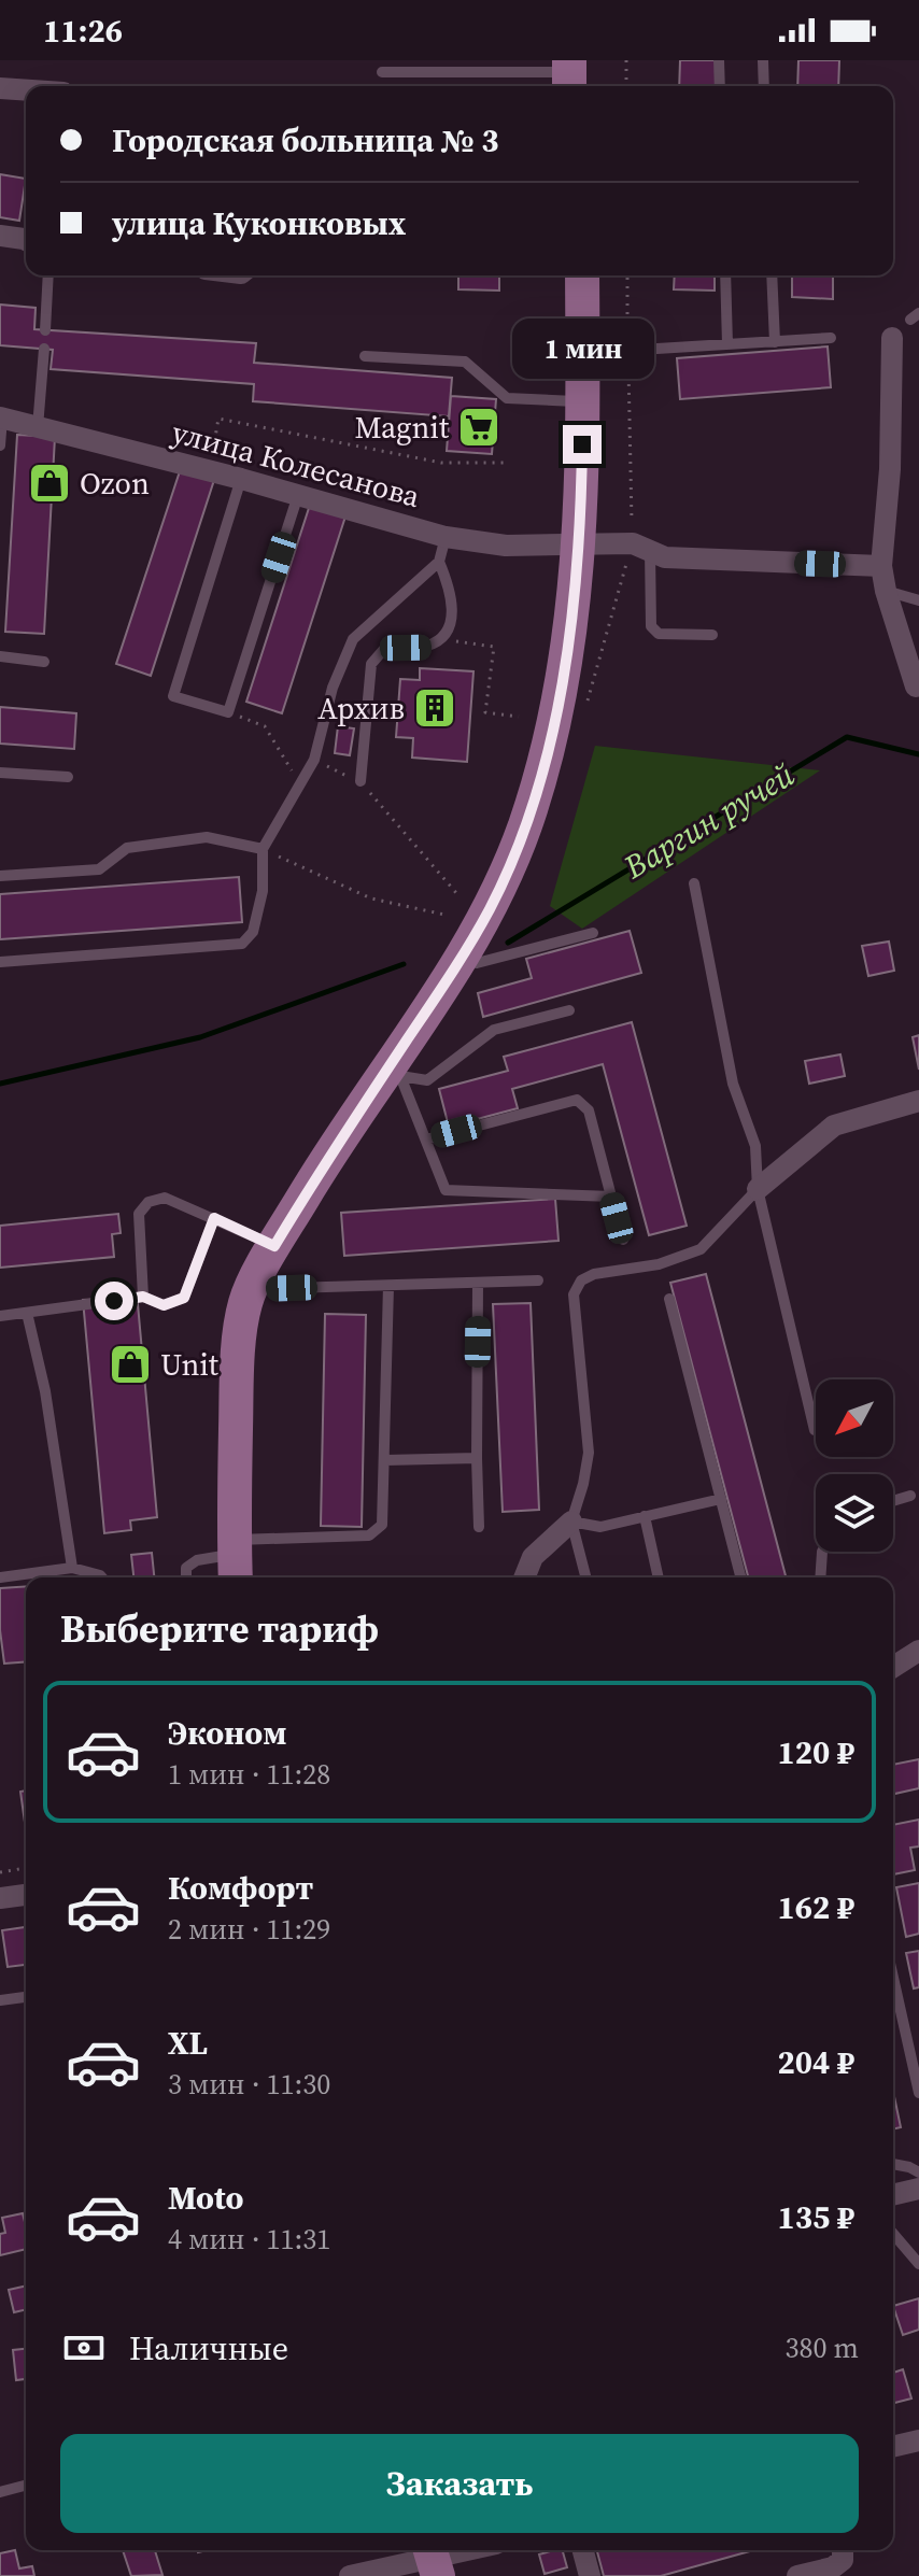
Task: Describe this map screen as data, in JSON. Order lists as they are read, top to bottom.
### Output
{
  "streets": {
    "street": ["улица Колесанова"]
  },
  "water": ["Варгин ручей"],
  "places": {
    "supermarket": ["Magnit"],
    "shop": ["Ozon", "Unit"],
    "building": ["Архив"]
  },
  "north": "bottom left",
  "page": {
    "status": "11:26",
    "banner": ["Городская больница № 3", "улица Куконковых"],
    "bubble": "1 мин",
    "heading": "Выберите тариф",
    "list": [
      {
        "name": "Эконом",
        "note": "1 мин · 11:28",
        "value": "120 ₽"
      },
      {
        "name": "Комфорт",
        "note": "2 мин · 11:29",
        "value": "162 ₽"
      },
      {
        "name": "XL",
        "note": "3 мин · 11:30",
        "value": "204 ₽"
      },
      {
        "name": "Moto",
        "note": "4 мин · 11:31",
        "value": "135 ₽"
      }
    ],
    "pay": ["Наличные", "380 m"],
    "buttons": "Заказать"
  }
}
